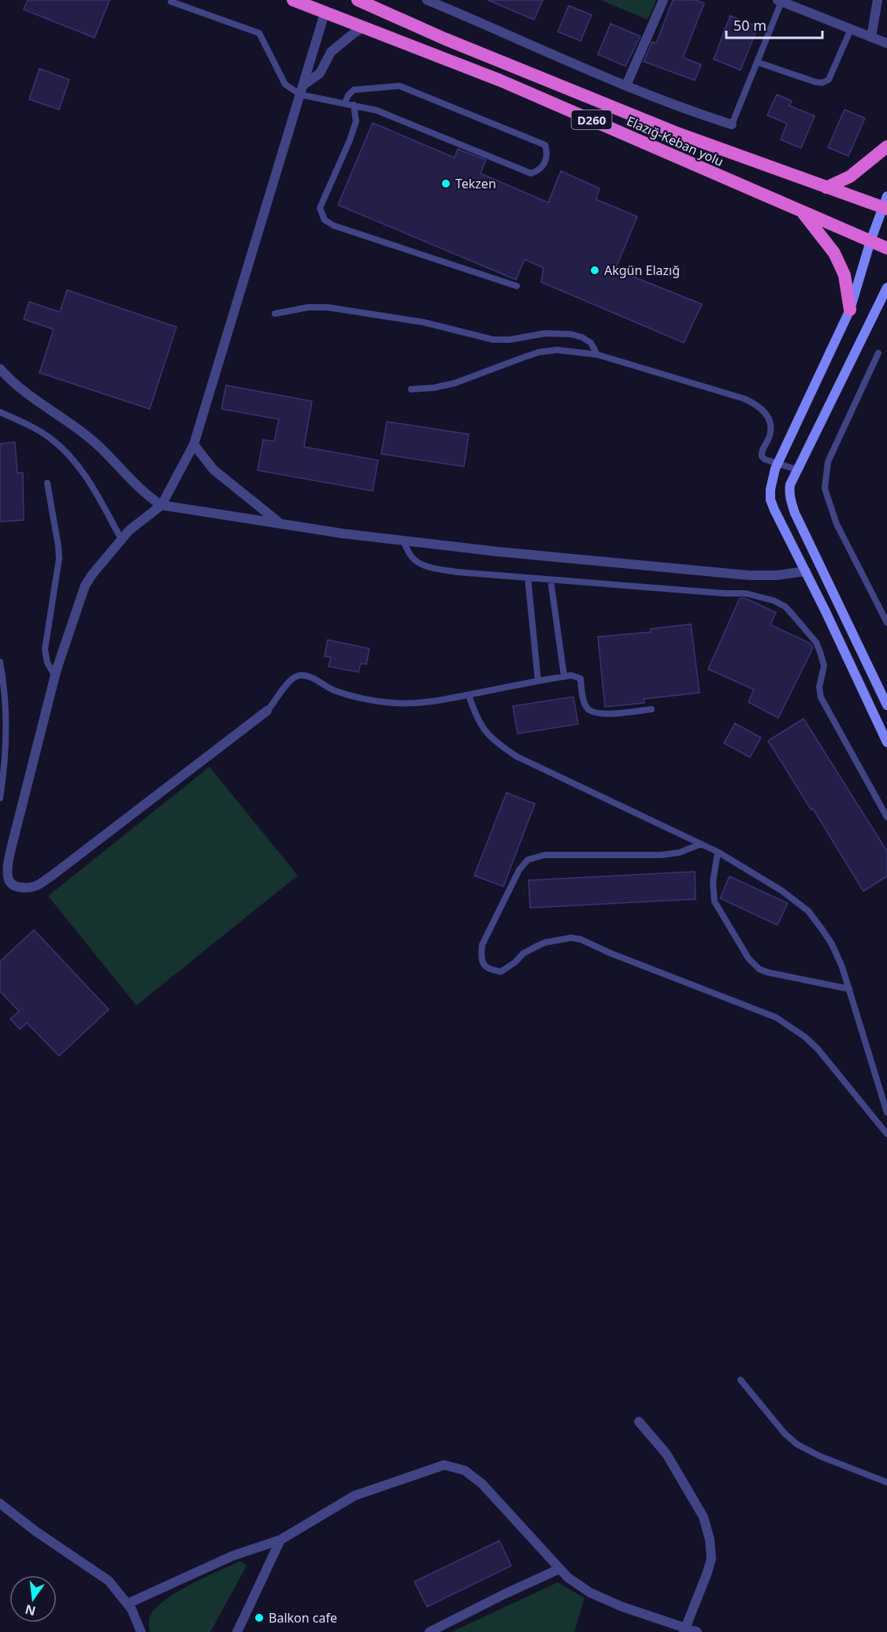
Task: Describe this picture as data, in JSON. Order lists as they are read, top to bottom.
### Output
{
  "streets": {
    "highway": ["D260", "Elazığ-Keban yolu"]
  },
  "places": ["Tekzen", "Akgün Elazığ", "Balkon cafe"],
  "scale_bar": "50 m",
  "north": "bottom"
}
